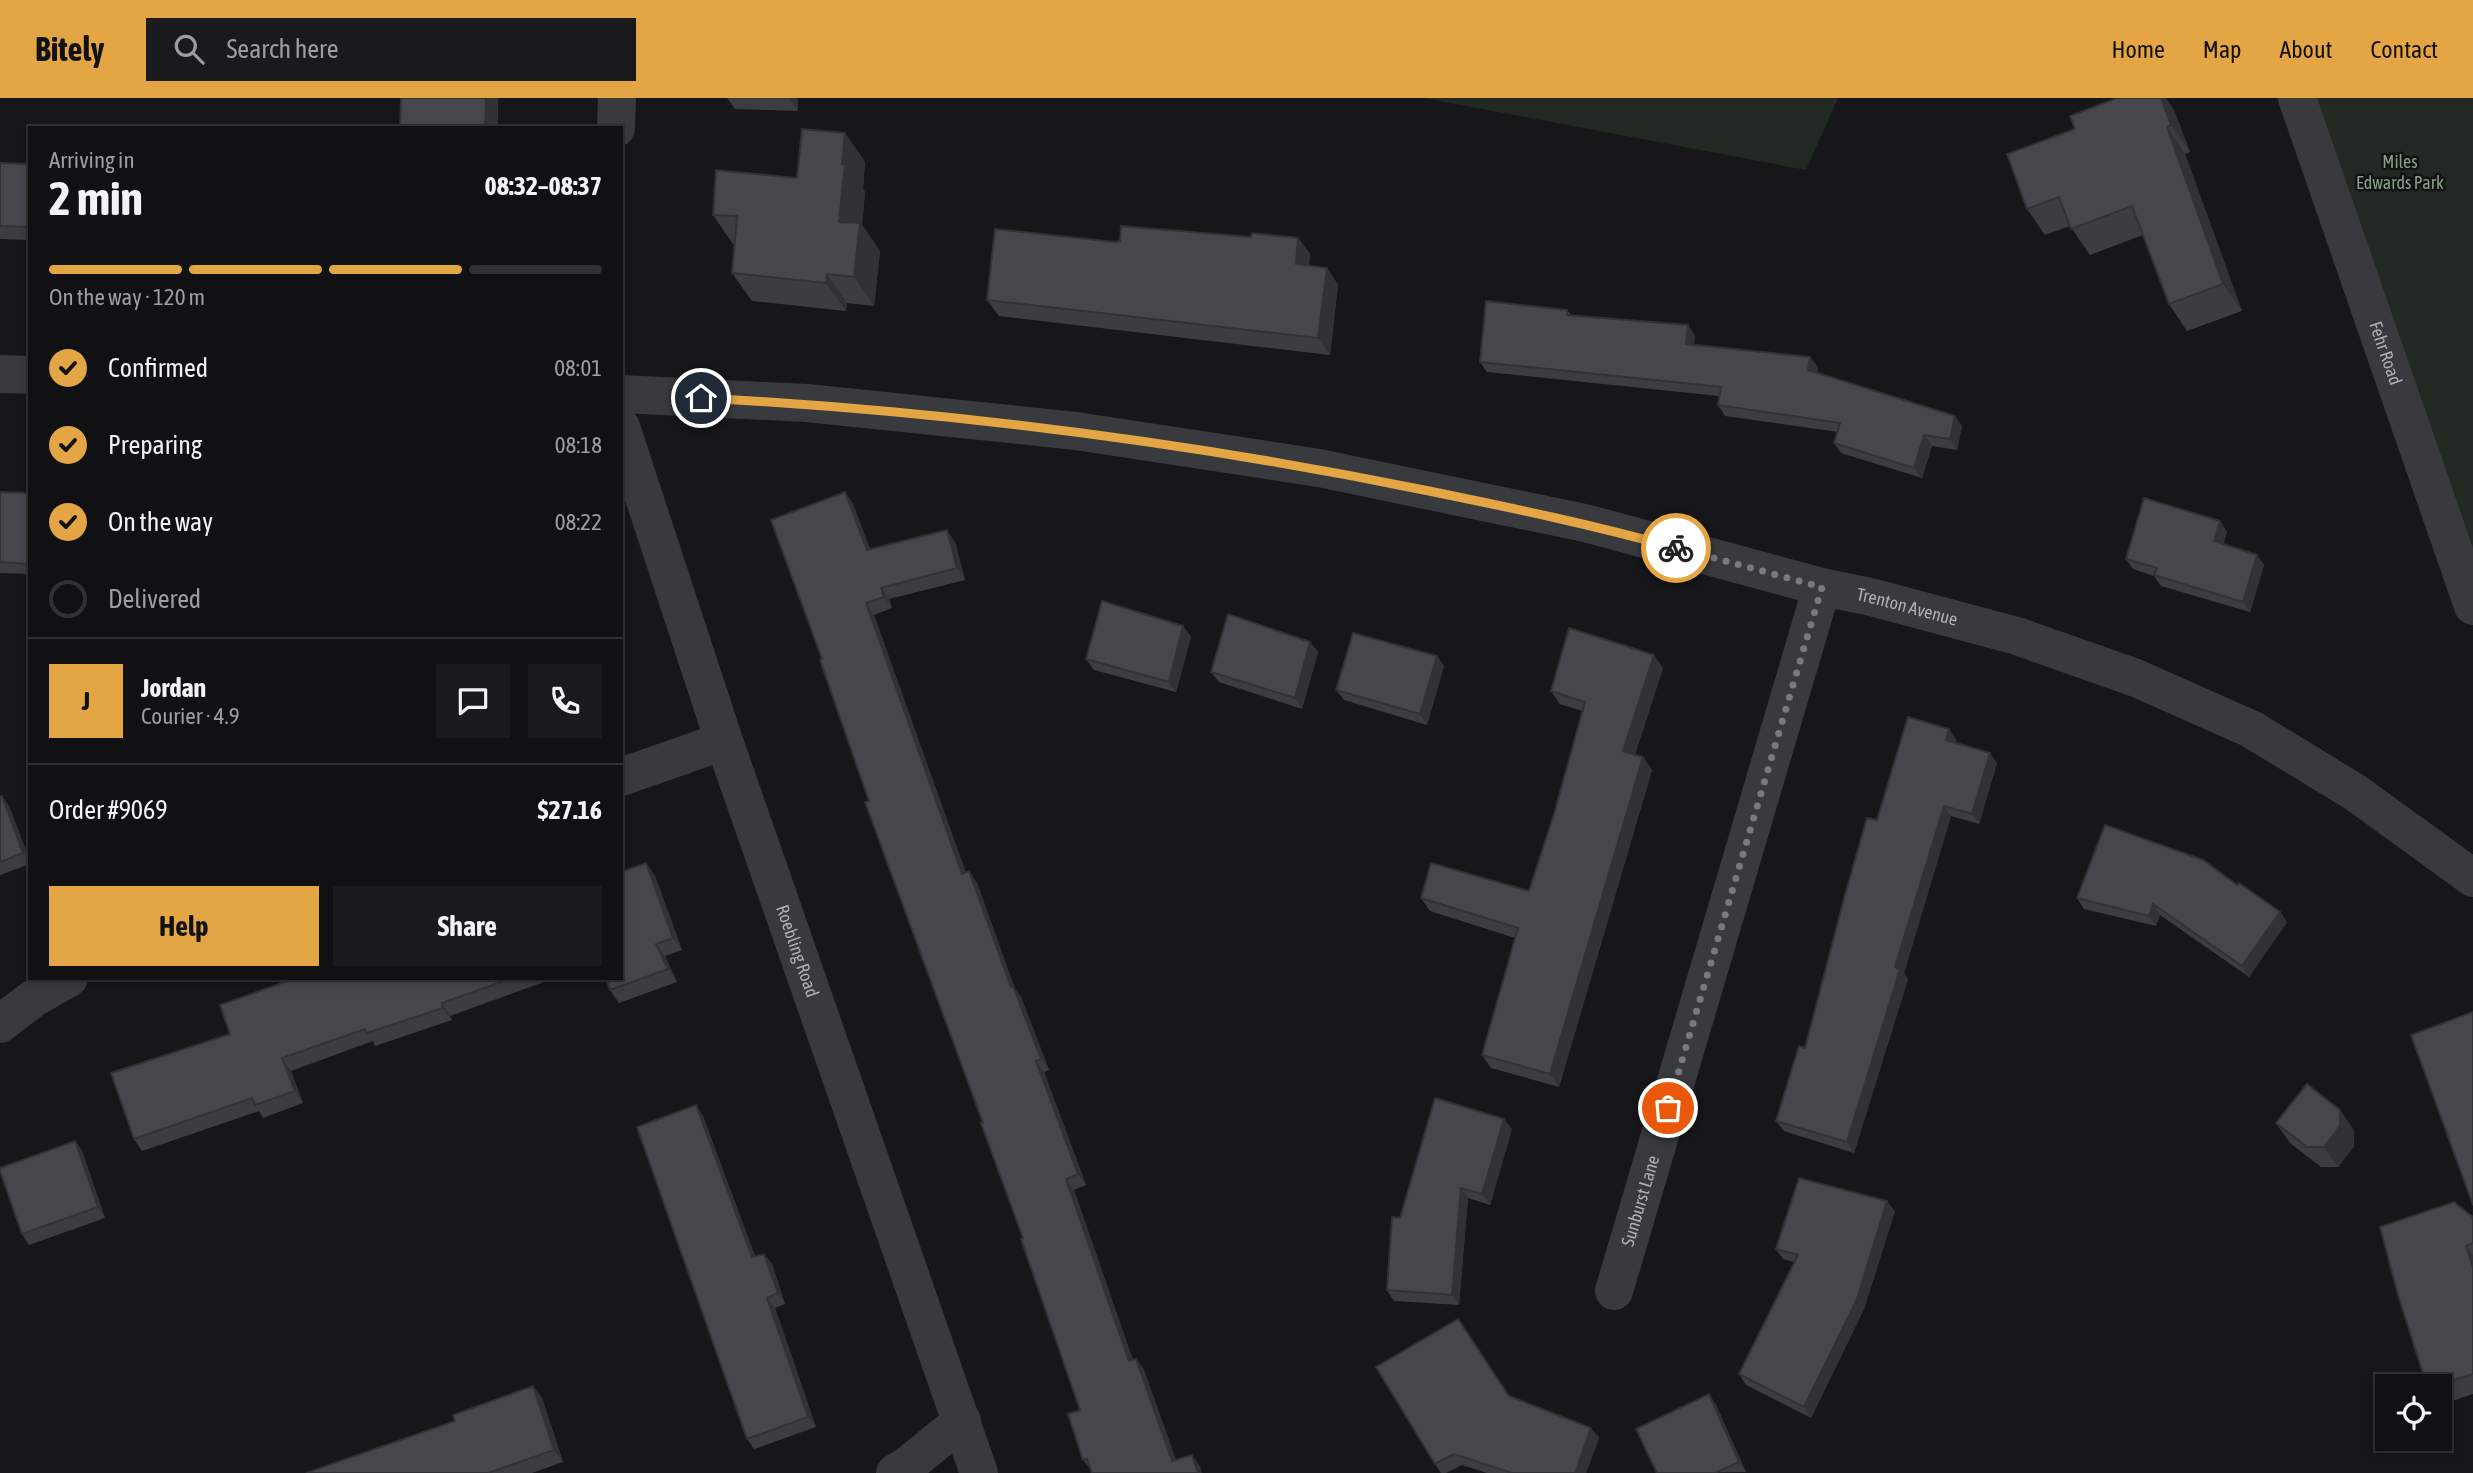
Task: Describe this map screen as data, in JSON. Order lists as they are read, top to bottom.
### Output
{
  "streets": {
    "street": [
      "Fehr Road",
      "Trenton Avenue",
      "Roebling Road",
      "Sunburst Lane"
    ]
  },
  "crossings": [
    ["Trenton Avenue", "Sunburst Lane"]
  ],
  "parks": ["Miles Edwards Park"],
  "page": {
    "header": "Bitely",
    "search": "Search here",
    "nav": [
      "Home",
      "Map",
      "About",
      "Contact"
    ],
    "heading": ["2 min", "Arriving in", "08:32–08:37"],
    "panel": [
      "Jordan",
      "Courier · 4.9",
      "Order #9069",
      "$27.16"
    ],
    "bar": "On the way · 120 m",
    "list": [
      ["Confirmed", "08:01"],
      ["Preparing", "08:18"],
      ["On the way", "08:22"],
      "Delivered"
    ],
    "round": "J",
    "buttons": ["Help", "Share"]
  }
}
